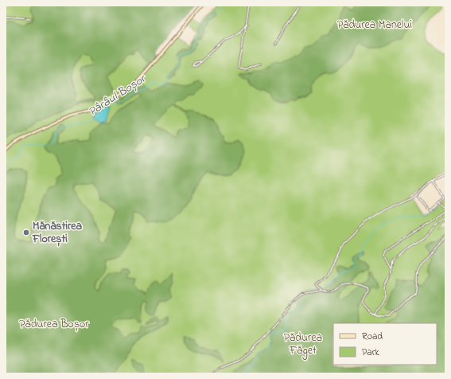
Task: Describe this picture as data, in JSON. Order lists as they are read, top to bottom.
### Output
{
  "water": ["Pârâul Boșor"],
  "parks": ["Pădurea Manelui", "Pădurea Boșor", "Pădurea Făget"],
  "places": ["Mănăstirea Florești"],
  "legend": ["Road", "Park"]
}
